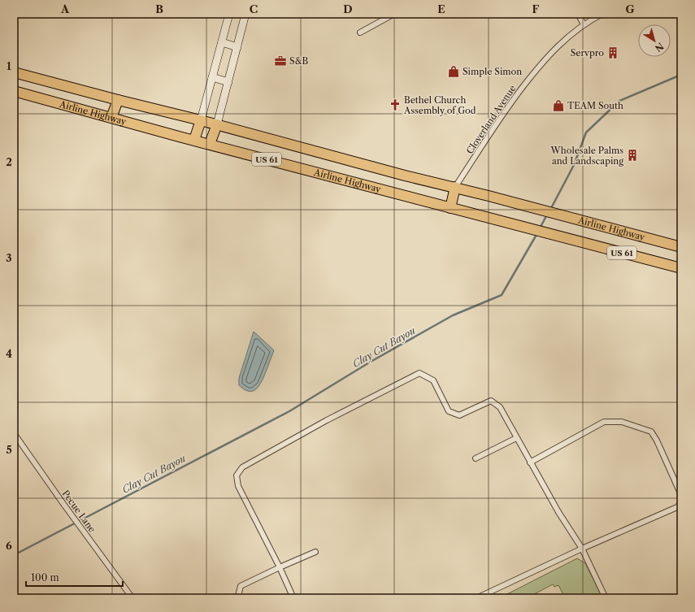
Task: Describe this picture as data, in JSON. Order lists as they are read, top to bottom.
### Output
{
  "streets": {
    "highway": ["Airline Highway", "US 61"],
    "street": ["Cloverland Avenue", "Pecue Lane"]
  },
  "crossings": [
    ["Airline Highway", "Cloverland Avenue"]
  ],
  "water": ["Clay Cut Bayou"],
  "places": {
    "building": ["Servpro", "Wholesale Palms and Landscaping"],
    "office": ["S&B"],
    "shop": ["Simple Simon", "TEAM South"],
    "church": ["Bethel Church Assembly of God"]
  },
  "scale_bar": "100 m",
  "north": "bottom right",
  "grid": {
    "columns": [
      "A",
      "B",
      "C",
      "D",
      "E",
      "F",
      "G"
    ],
    "rows": [
      "1",
      "2",
      "3",
      "4",
      "5",
      "6"
    ]
  }
}
